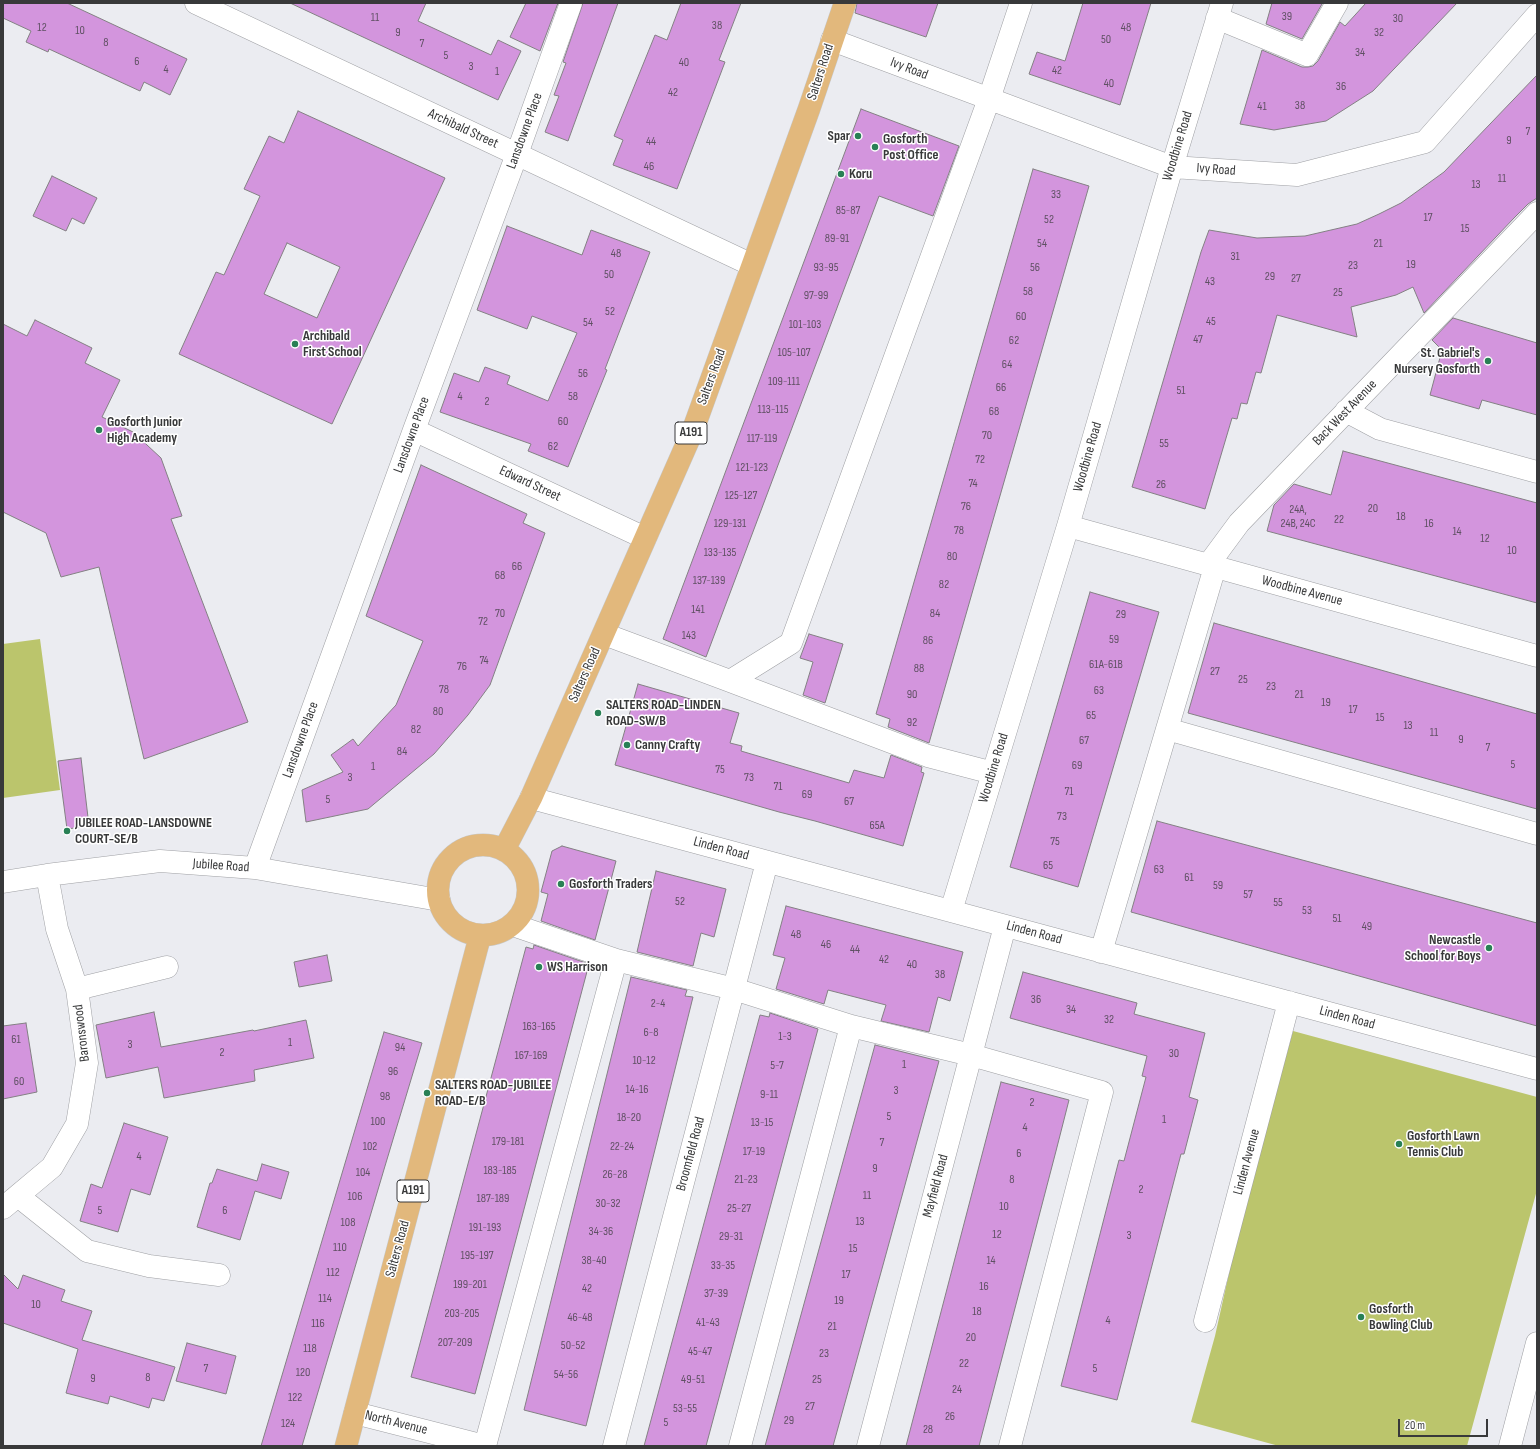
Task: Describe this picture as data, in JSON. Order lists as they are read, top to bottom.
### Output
{
  "streets": {
    "main road": ["Salters Road", "A191"],
    "street": [
      "Ivy Road",
      "Archibald Street",
      "Lansdowne Place",
      "Woodbine Road",
      "Back West Avenue",
      "Edward Street",
      "Woodbine Avenue",
      "Linden Road",
      "Jubilee Road",
      "Baronswood",
      "Broomfield Road",
      "Linden Avenue",
      "Mayfield Road",
      "North Avenue"
    ]
  },
  "crossings": [
    ["Ivy Road", "Salters Road"],
    ["Ivy Road", "Woodbine Road"],
    ["Salters Road", "Archibald Street"],
    ["Salters Road", "Edward Street"],
    ["Salters Road", "Linden Road"],
    ["Salters Road", "Jubilee Road"],
    ["Salters Road", "North Avenue"],
    ["Archibald Street", "Lansdowne Place"],
    ["Lansdowne Place", "Edward Street"],
    ["Lansdowne Place", "Jubilee Road"],
    ["Woodbine Road", "Woodbine Avenue"],
    ["Woodbine Road", "Linden Road"],
    ["Back West Avenue", "Woodbine Avenue"],
    ["Back West Avenue", "Linden Road"],
    ["Linden Road", "Broomfield Road"],
    ["Linden Road", "Linden Avenue"],
    ["Linden Road", "Mayfield Road"],
    ["Jubilee Road", "Baronswood"]
  ],
  "places": [
    "Spar",
    "Gosforth Post Office",
    "Koru",
    "Archibald First School",
    "St. Gabriel's Nursery Gosforth",
    "Gosforth Junior High Academy",
    "SALTERS ROAD-LINDEN ROAD-SW/B",
    "Canny Crafty",
    "JUBILEE ROAD-LANSDOWNE COURT-SE/B",
    "Gosforth Traders",
    "Newcastle School for Boys",
    "WS Harrison",
    "SALTERS ROAD-JUBILEE ROAD-E/B",
    "Gosforth Lawn Tennis Club",
    "Gosforth Bowling Club"
  ],
  "house_numbers": [
    "39",
    "11",
    "30",
    "38",
    "12",
    "48",
    "10",
    "9",
    "32",
    "50",
    "8",
    "7",
    "34",
    "5",
    "6",
    "40",
    "3",
    "4",
    "42",
    "1",
    "40",
    "36",
    "42",
    "38",
    "41",
    "7",
    "9",
    "44",
    "46",
    "11",
    "13",
    "33",
    "85-87",
    "17",
    "52",
    "15",
    "89-91",
    "54",
    "21",
    "48",
    "31",
    "19",
    "23",
    "93-95",
    "56",
    "50",
    "29",
    "27",
    "43",
    "58",
    "25",
    "97-99",
    "52",
    "60",
    "45",
    "54",
    "101-103",
    "47",
    "62",
    "105-107",
    "64",
    "56",
    "109-111",
    "66",
    "51",
    "4",
    "58",
    "2",
    "113-115",
    "68",
    "60",
    "70",
    "117-119",
    "55",
    "62",
    "72",
    "121-123",
    "74",
    "26",
    "125-127",
    "76",
    "20",
    "24A, 24B, 24C",
    "18",
    "22",
    "129-131",
    "16",
    "78",
    "14",
    "12",
    "10",
    "133-135",
    "80",
    "66",
    "68",
    "137-139",
    "82",
    "141",
    "70",
    "84",
    "29",
    "72",
    "143",
    "59",
    "86",
    "74",
    "61A-61B",
    "76",
    "88",
    "27",
    "25",
    "23",
    "78",
    "63",
    "90",
    "21",
    "19",
    "17",
    "80",
    "65",
    "15",
    "92",
    "13",
    "82",
    "11",
    "9",
    "67",
    "7",
    "84",
    "5",
    "69",
    "1",
    "75",
    "3",
    "73",
    "71",
    "71",
    "69",
    "5",
    "67",
    "73",
    "65A",
    "75",
    "65",
    "63",
    "61",
    "59",
    "57",
    "52",
    "55",
    "53",
    "51",
    "49",
    "48",
    "46",
    "44",
    "42",
    "40",
    "38",
    "36",
    "2-4",
    "34",
    "32",
    "163-165",
    "6-8",
    "1-3",
    "61",
    "1",
    "3",
    "94",
    "2",
    "30",
    "167-169",
    "10-12",
    "1",
    "5-7",
    "96",
    "60",
    "14-16",
    "3",
    "9-11",
    "98",
    "2",
    "5",
    "18-20",
    "1",
    "100",
    "13-15",
    "4",
    "179-181",
    "7",
    "102",
    "22-24",
    "17-19",
    "6",
    "4",
    "9",
    "183-185",
    "104",
    "26-28",
    "21-23",
    "8",
    "2",
    "11",
    "106",
    "187-189",
    "30-32",
    "10",
    "25-27",
    "5",
    "6",
    "13",
    "108",
    "191-193",
    "34-36",
    "12",
    "3",
    "29-31",
    "110",
    "15",
    "195-197",
    "38-40",
    "14",
    "33-35",
    "112",
    "17",
    "199-201",
    "16",
    "42",
    "37-39",
    "114",
    "19",
    "10",
    "18",
    "203-205",
    "46-48",
    "4",
    "41-43",
    "116",
    "21",
    "20",
    "207-209",
    "50-52",
    "118",
    "45-47",
    "23",
    "22",
    "7",
    "5",
    "120",
    "54-56",
    "8",
    "9",
    "49-51",
    "25",
    "24",
    "122",
    "27",
    "53-55",
    "26",
    "29",
    "5",
    "124",
    "28"
  ],
  "scale_bar": "20 m"
}
